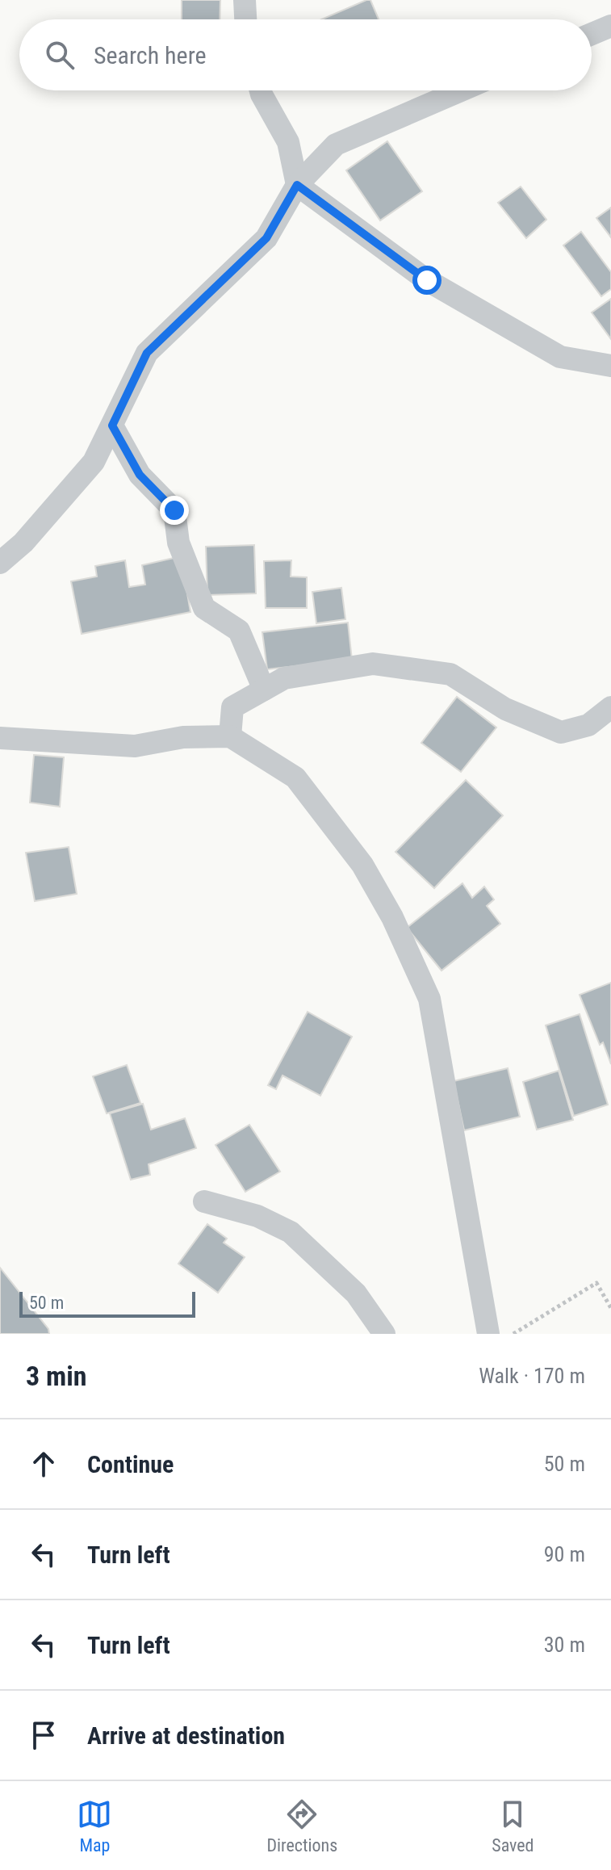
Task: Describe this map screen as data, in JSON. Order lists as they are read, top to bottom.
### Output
{
  "scale_bar": "50 m",
  "page": {
    "search": "Search here",
    "scale": "50 m",
    "heading": ["3 min", "Walk · 170 m"],
    "list": [
      ["Continue", "50 m"],
      ["Turn left", "90 m"],
      ["Turn left", "30 m"],
      "Arrive at destination"
    ],
    "nav": ["Map", "Directions", "Saved"]
  }
}
